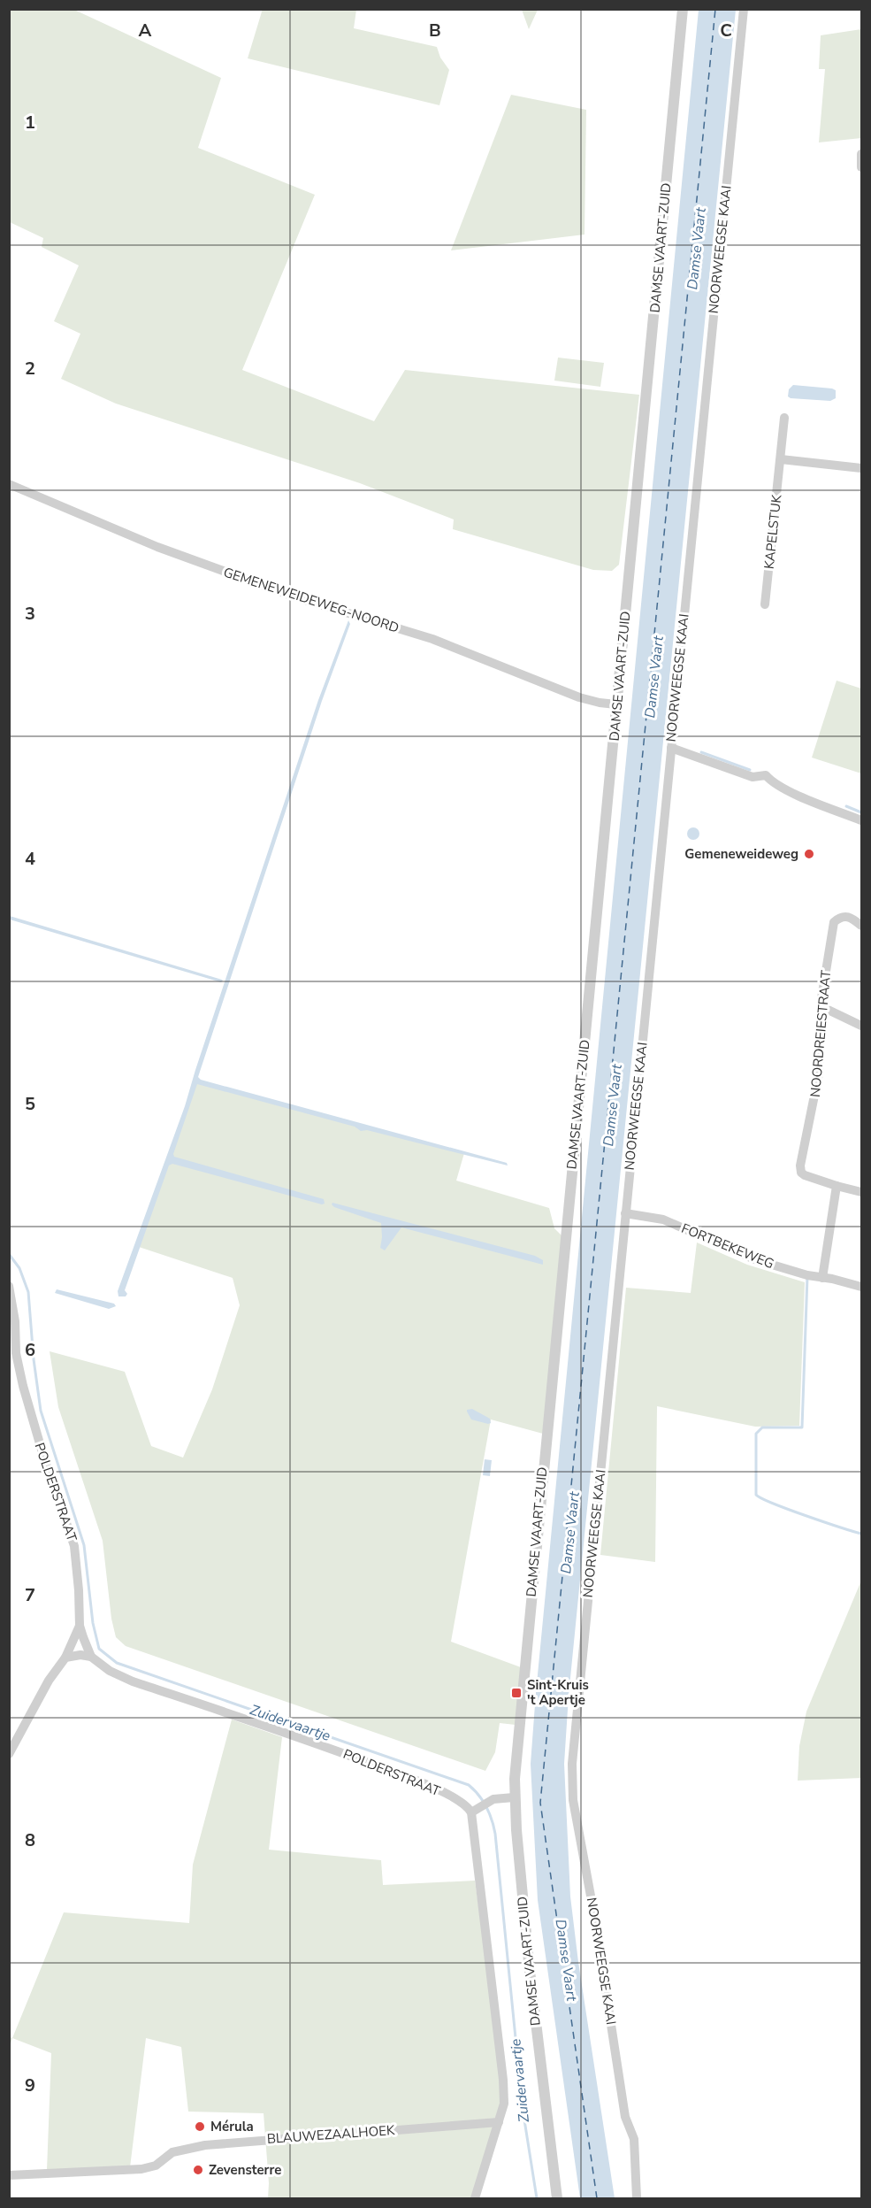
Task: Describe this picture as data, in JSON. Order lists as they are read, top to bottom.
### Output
{
  "streets": {
    "street": [
      "DAMSE VAART-ZUID",
      "NOORWEEGSE KAAI",
      "KAPELSTUK",
      "GEMENEWEIDEWEG-NOORD",
      "NOORDREIESTRAAT",
      "FORTBEKEWEG",
      "POLDERSTRAAT",
      "BLAUWEZAALHOEK"
    ]
  },
  "crossings": [
    ["DAMSE VAART-ZUID", "GEMENEWEIDEWEG-NOORD"],
    ["NOORWEEGSE KAAI", "FORTBEKEWEG"]
  ],
  "water": ["Damse Vaart", "Zuidervaartje"],
  "places": {
    "other": ["Gemeneweideweg", "Mérula", "Zevensterre"],
    "transit": ["Sint-Kruis 't Apertje"]
  },
  "grid": {
    "columns": ["A", "B", "C"],
    "rows": [
      "1",
      "2",
      "3",
      "4",
      "5",
      "6",
      "7",
      "8",
      "9"
    ]
  }
}
